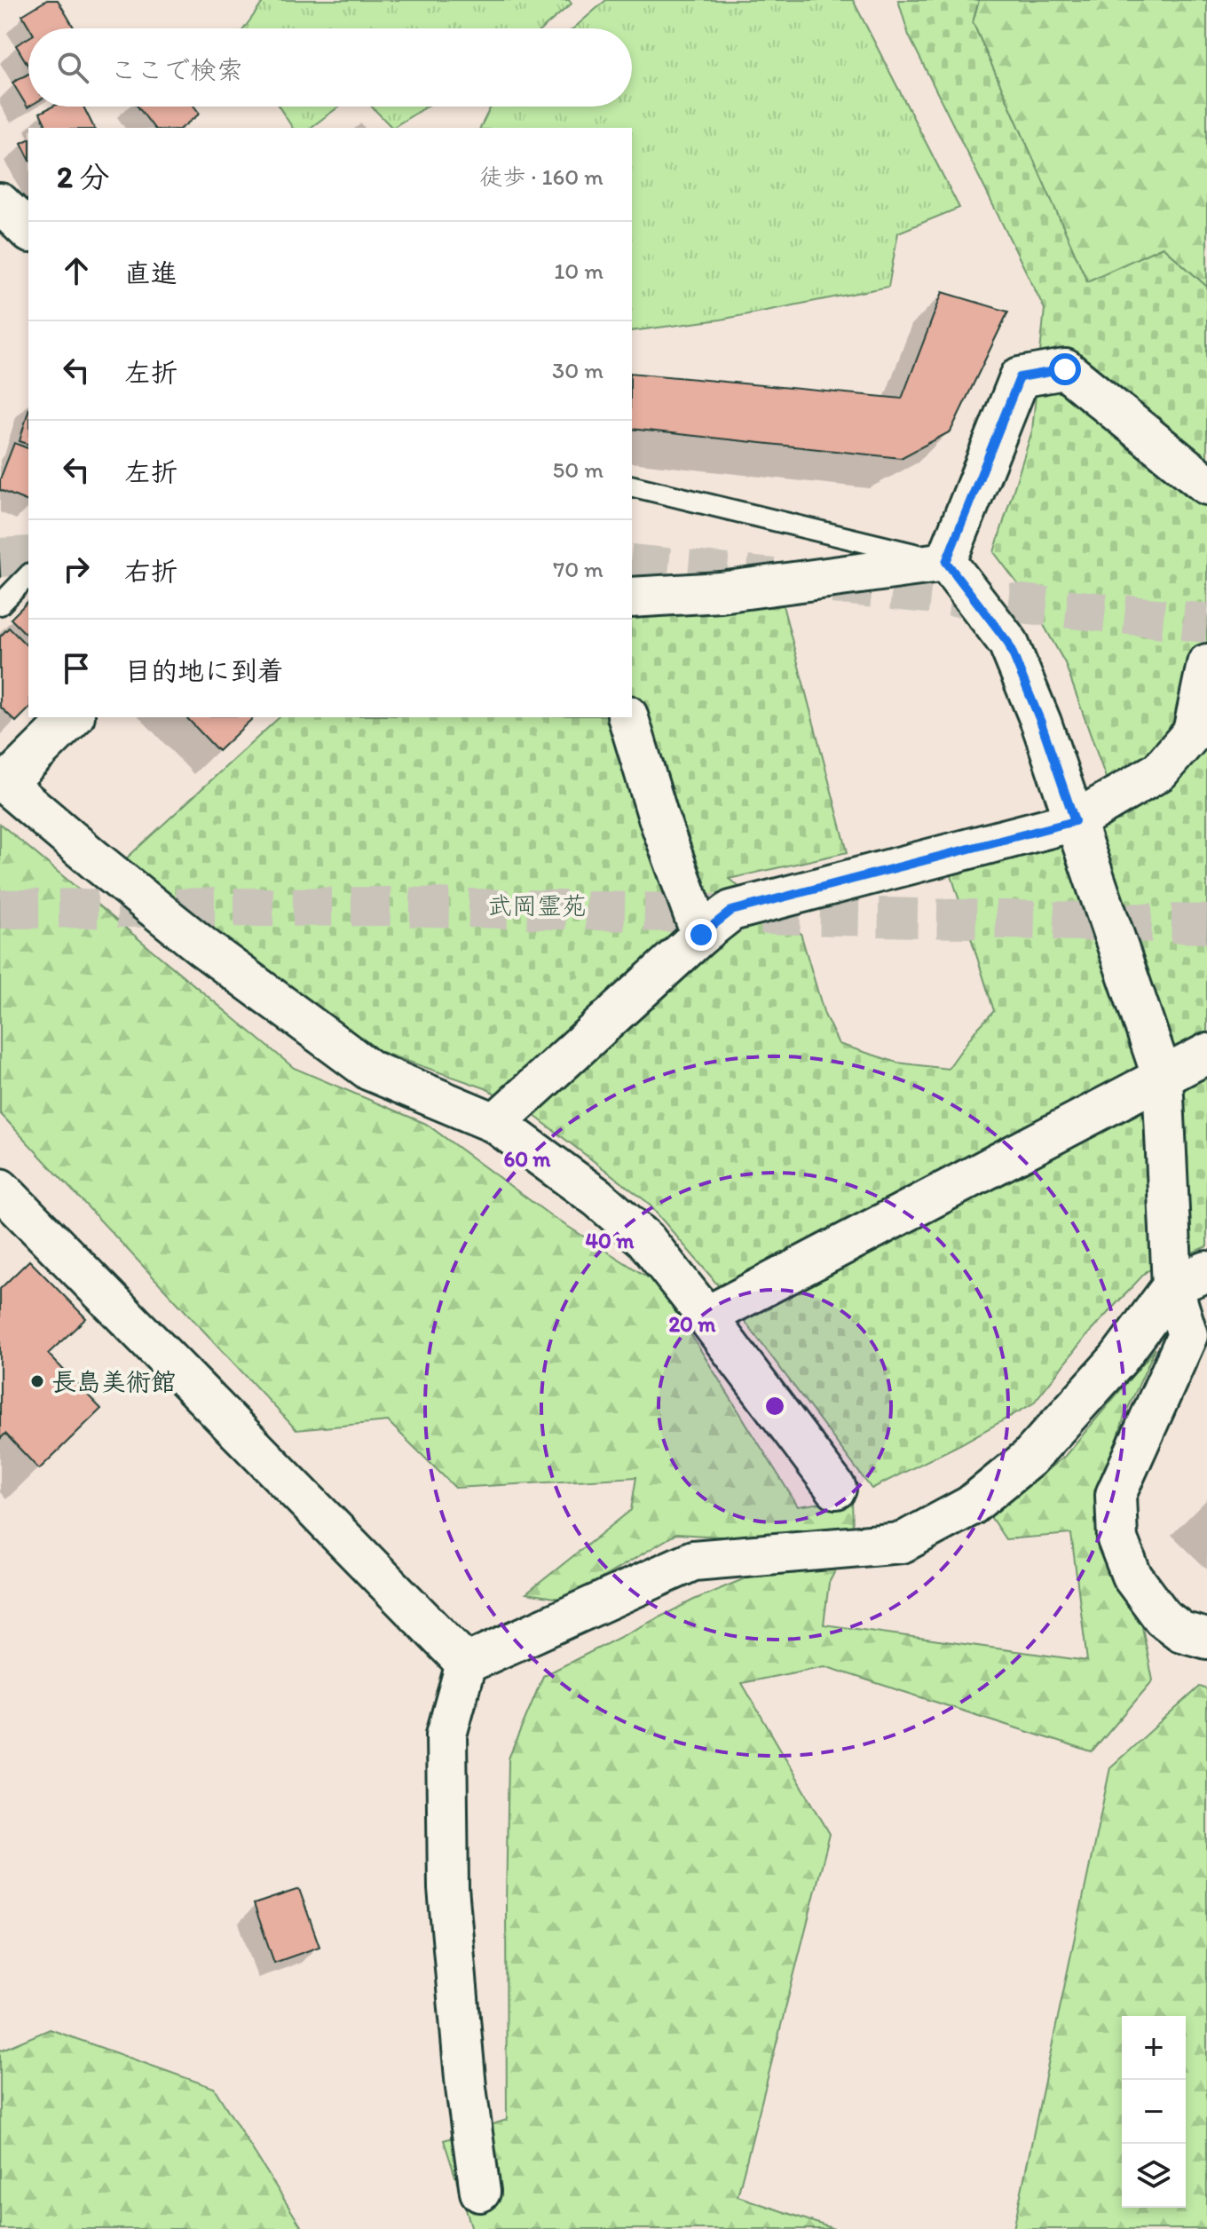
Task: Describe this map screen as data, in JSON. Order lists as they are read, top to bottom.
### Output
{
  "parks": ["武岡霊苑"],
  "places": ["長島美術館"],
  "page": {
    "search": "ここで検索",
    "heading": ["2 分", "徒歩 · 160 m"],
    "list": [
      ["直進", "10 m"],
      ["左折", "30 m"],
      ["左折", "50 m"],
      ["右折", "70 m"],
      "目的地に到着"
    ],
    "map_buttons": ["+", "−"]
  },
  "rings": ["60 m", "40 m", "20 m"]
}
